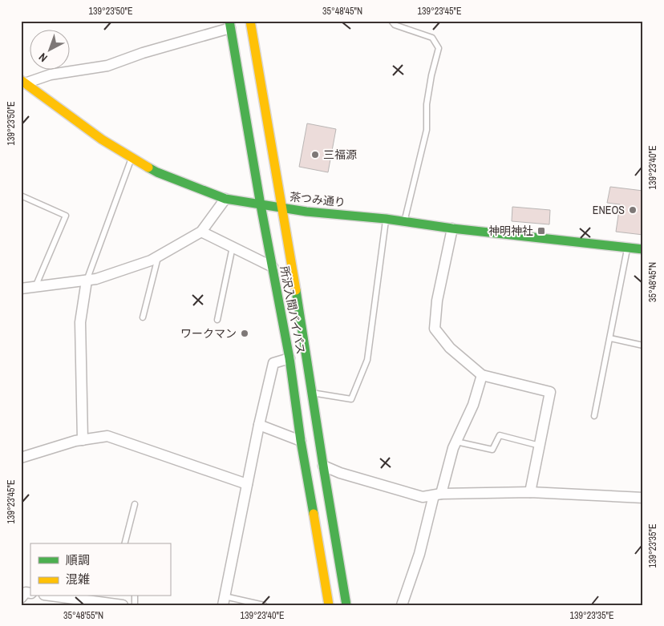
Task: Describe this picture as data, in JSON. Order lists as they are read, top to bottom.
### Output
{
  "streets": {
    "main road": ["茶つみ通り", "所沢入間バイパス"]
  },
  "crossings": [
    ["茶つみ通り", "所沢入間バイパス"]
  ],
  "places": {
    "other": ["三福源", "ENEOS", "ワークマン"],
    "transit": ["神明神社"]
  },
  "legend": ["順調", "混雑"],
  "north": "bottom left",
  "coordinates": [
    "139°23'50\"E",
    "35°48'45\"N",
    "139°23'45\"E",
    "139°23'40\"E",
    "139°23'35\"E",
    "35°48'55\"N"
  ]
}
